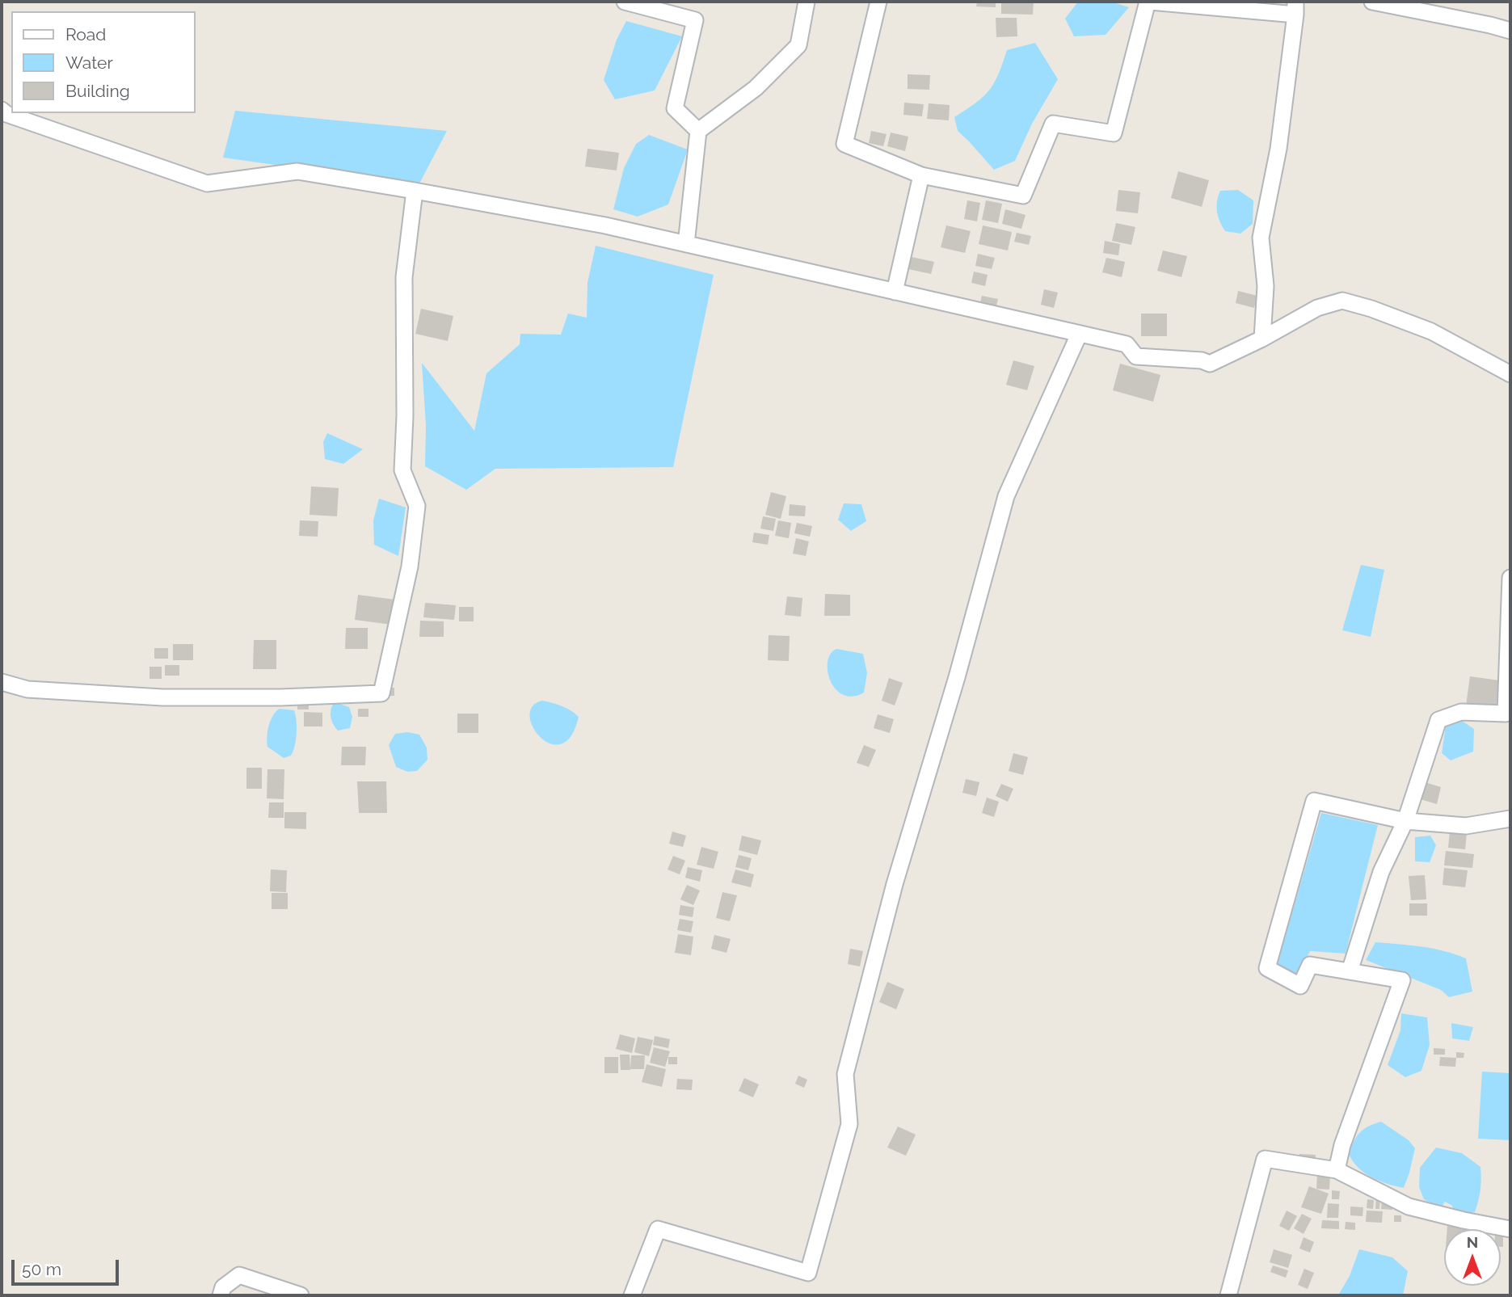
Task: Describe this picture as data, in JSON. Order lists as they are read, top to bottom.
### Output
{
  "legend": ["Road", "Water", "Building"],
  "scale_bar": "50 m",
  "north": "top"
}
